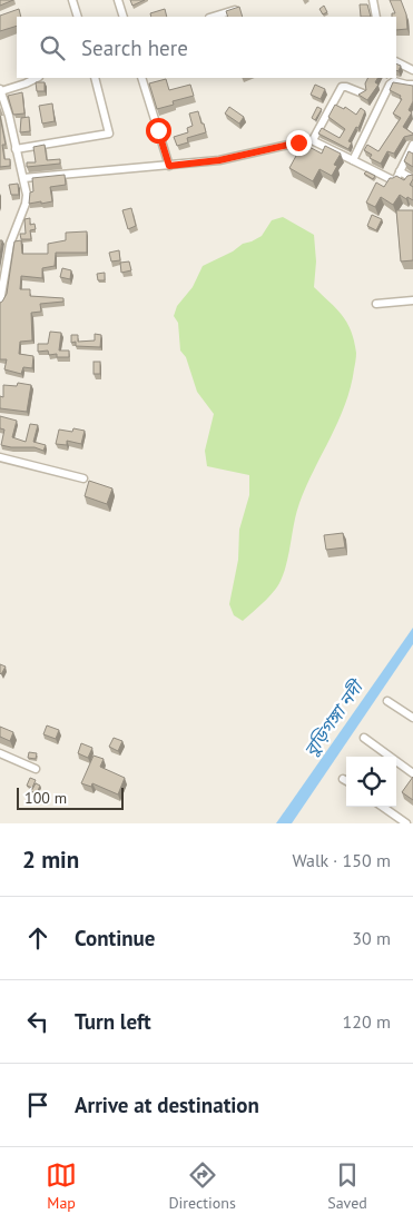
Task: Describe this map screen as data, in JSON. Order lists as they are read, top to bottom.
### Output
{
  "water": ["বুড়িগঙ্গা নদী"],
  "scale_bar": "100 m",
  "page": {
    "search": "Search here",
    "scale": "100 m",
    "heading": ["2 min", "Walk · 150 m"],
    "list": [
      ["Continue", "30 m"],
      ["Turn left", "120 m"],
      "Arrive at destination"
    ],
    "nav": ["Map", "Directions", "Saved"]
  }
}
